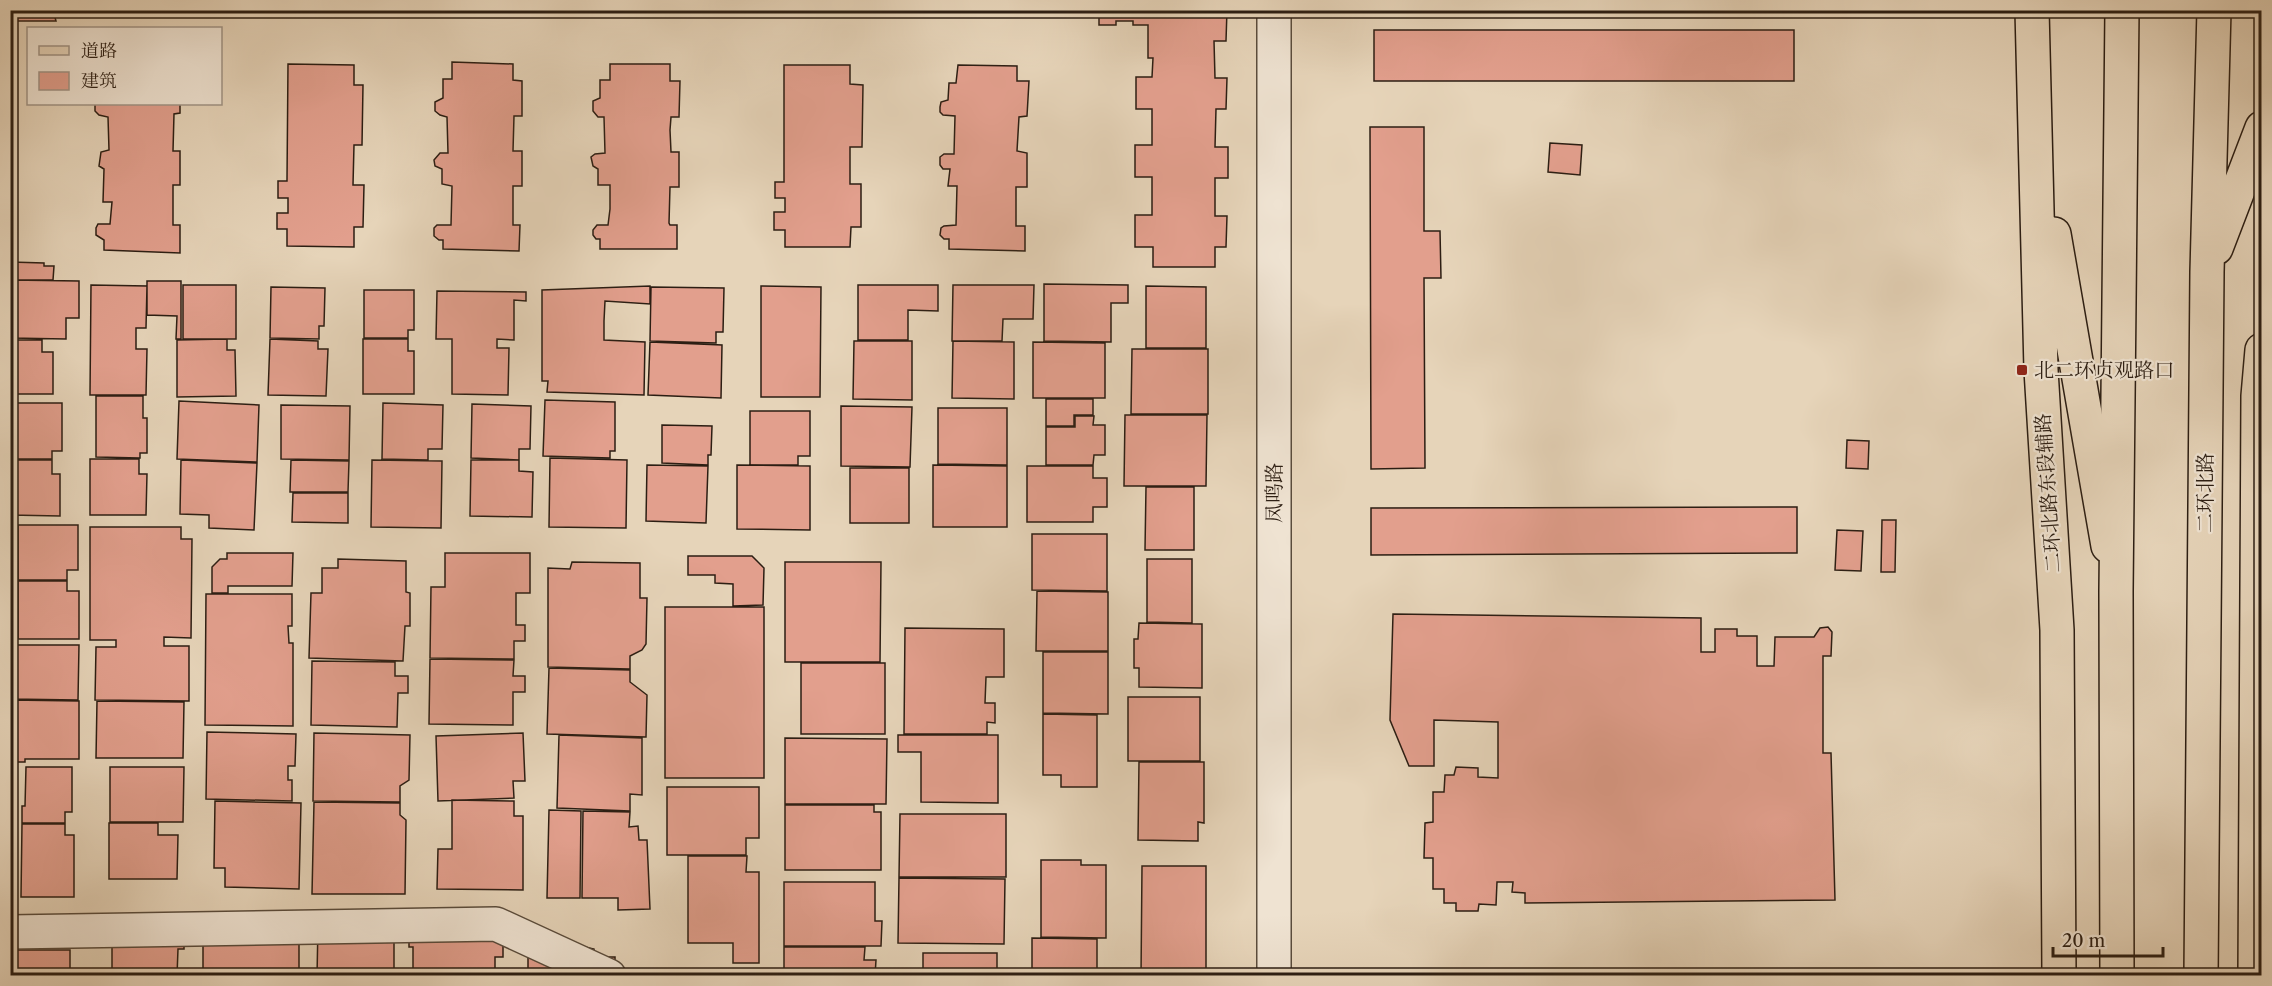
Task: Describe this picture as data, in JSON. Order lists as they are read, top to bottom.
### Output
{
  "streets": {
    "main road": ["二环北路东段辅路", "二环北路"],
    "street": ["凤鸣路"]
  },
  "places": {
    "transit": ["北二环贞观路口"]
  },
  "legend": ["道路", "建筑"],
  "scale_bar": "20 m"
}
